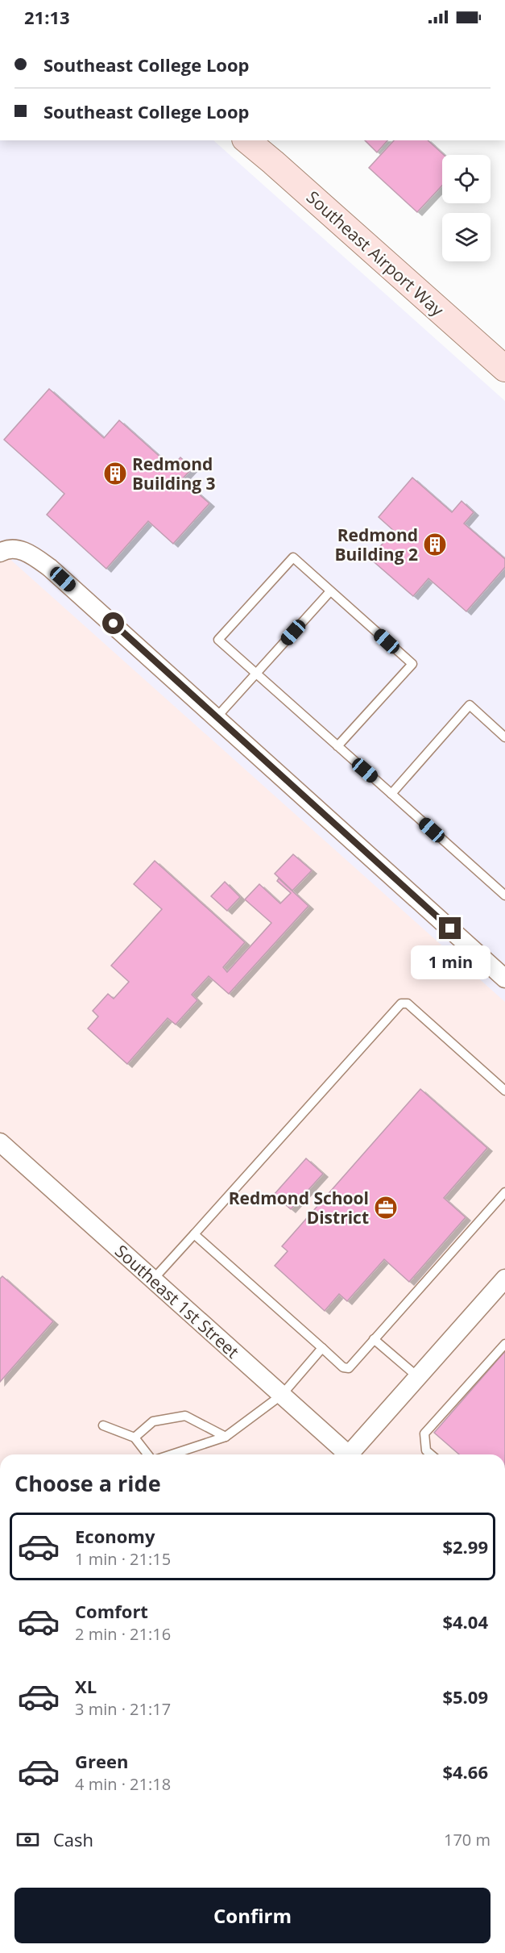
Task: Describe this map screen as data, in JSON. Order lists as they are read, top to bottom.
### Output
{
  "streets": {
    "main road": ["Southeast Airport Way"],
    "street": ["Southeast 1st Street"]
  },
  "places": {
    "building": ["Redmond Building 3", "Redmond Building 2"],
    "office": ["Redmond School District"]
  },
  "page": {
    "status": "21:13",
    "banner": ["Southeast College Loop", "Southeast College Loop"],
    "bubble": "1 min",
    "heading": "Choose a ride",
    "list": [
      {
        "name": "Economy",
        "note": "1 min · 21:15",
        "value": "$2.99"
      },
      {
        "name": "Comfort",
        "note": "2 min · 21:16",
        "value": "$4.04"
      },
      {
        "name": "XL",
        "note": "3 min · 21:17",
        "value": "$5.09"
      },
      {
        "name": "Green",
        "note": "4 min · 21:18",
        "value": "$4.66"
      }
    ],
    "pay": ["Cash", "170 m"],
    "buttons": "Confirm"
  }
}
